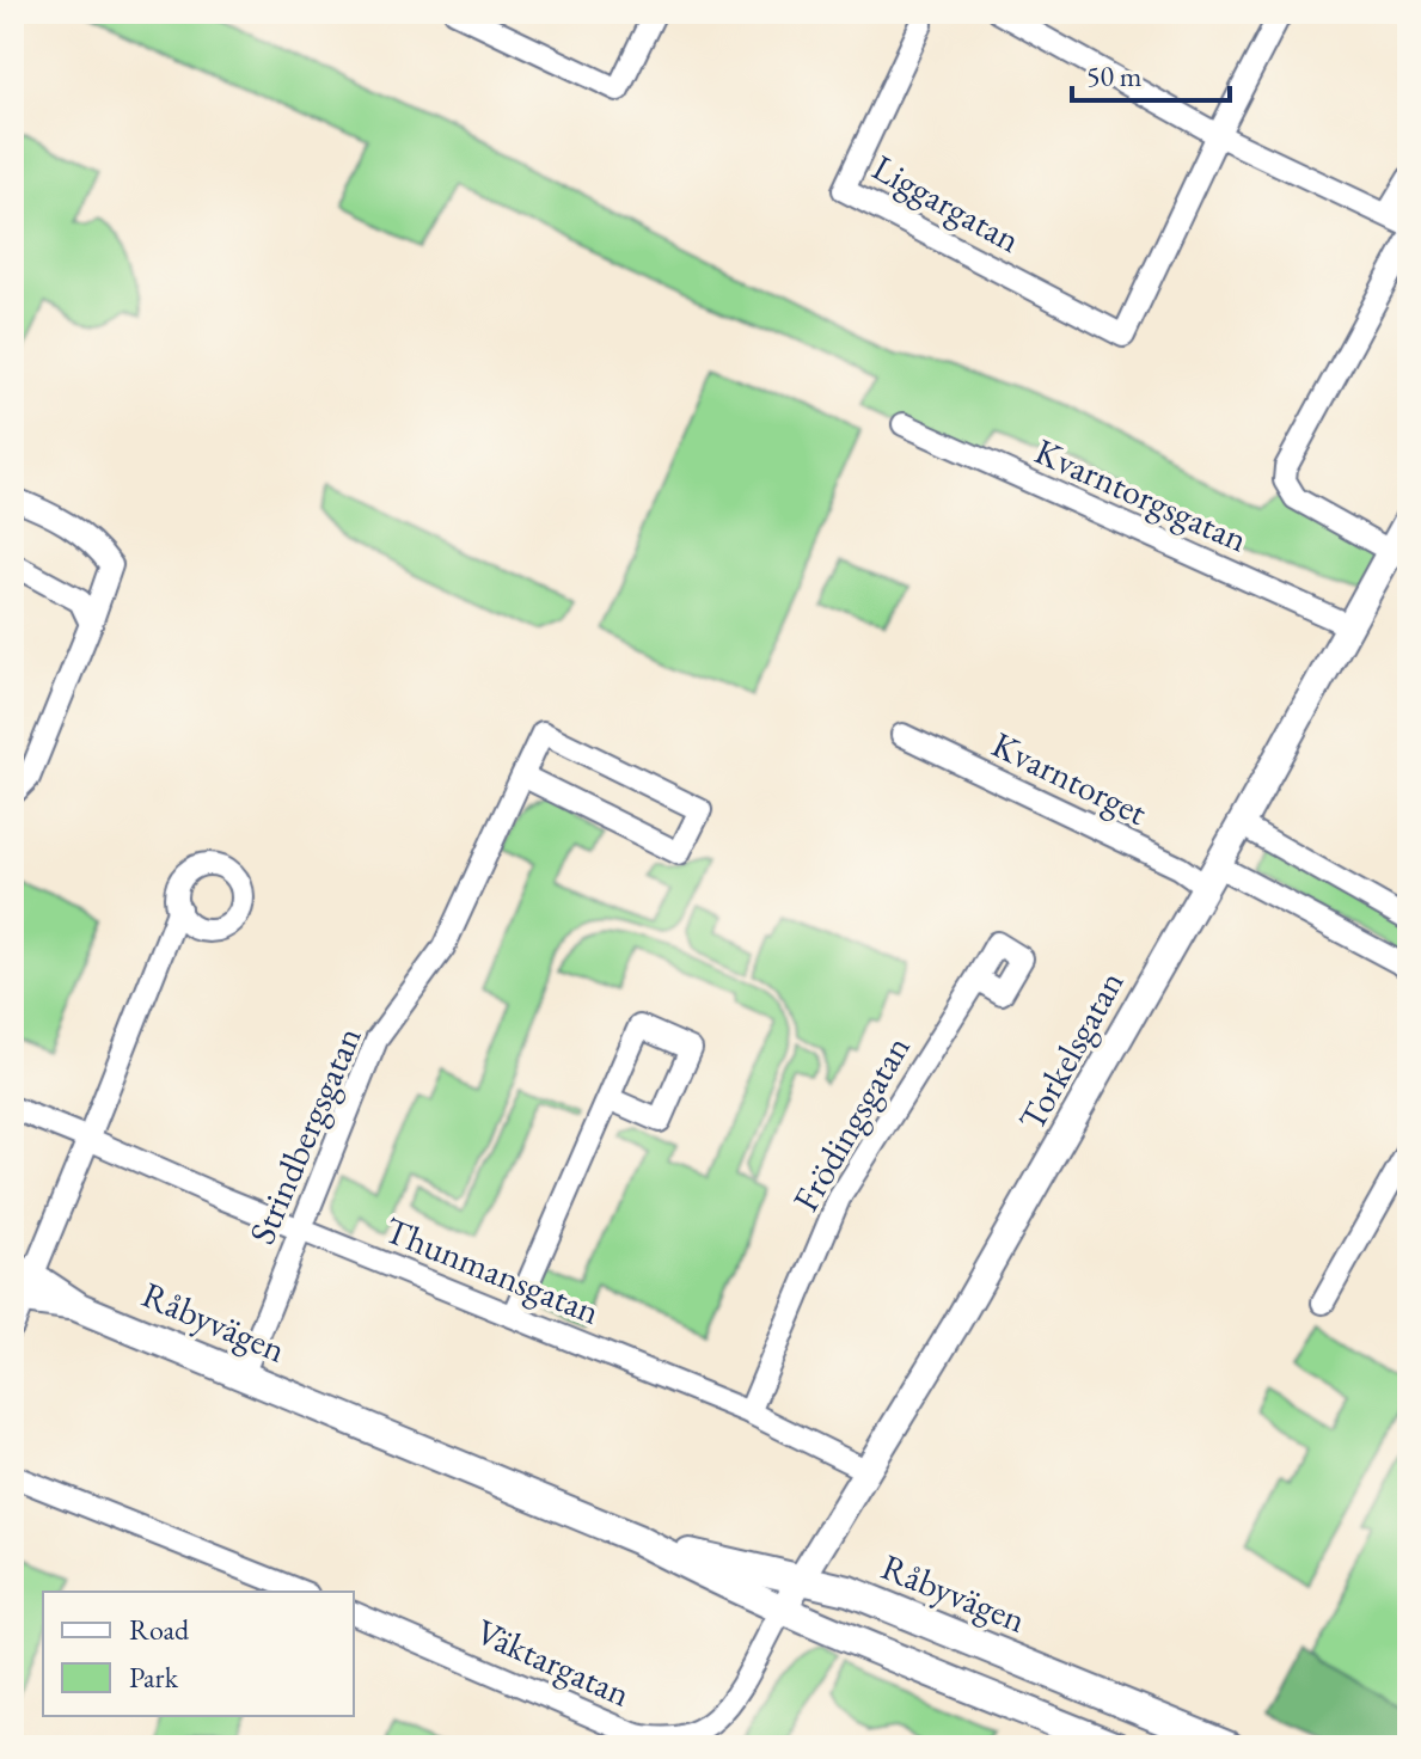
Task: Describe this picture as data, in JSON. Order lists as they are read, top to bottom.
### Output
{
  "streets": {
    "main road": ["Råbyvägen"],
    "street": [
      "Liggargatan",
      "Kvarntorgsgatan",
      "Kvarntorget",
      "Torkelsgatan",
      "Frödingsgatan",
      "Strindbergsgatan",
      "Thunmansgatan",
      "Väktargatan"
    ]
  },
  "crossings": [
    ["Kvarntorgsgatan", "Torkelsgatan"],
    ["Kvarntorget", "Torkelsgatan"],
    ["Torkelsgatan", "Thunmansgatan"],
    ["Torkelsgatan", "Råbyvägen"],
    ["Torkelsgatan", "Väktargatan"],
    ["Frödingsgatan", "Thunmansgatan"],
    ["Strindbergsgatan", "Thunmansgatan"],
    ["Strindbergsgatan", "Råbyvägen"],
    ["Råbyvägen", "Väktargatan"]
  ],
  "legend": ["Road", "Park"],
  "scale_bar": "50 m"
}
